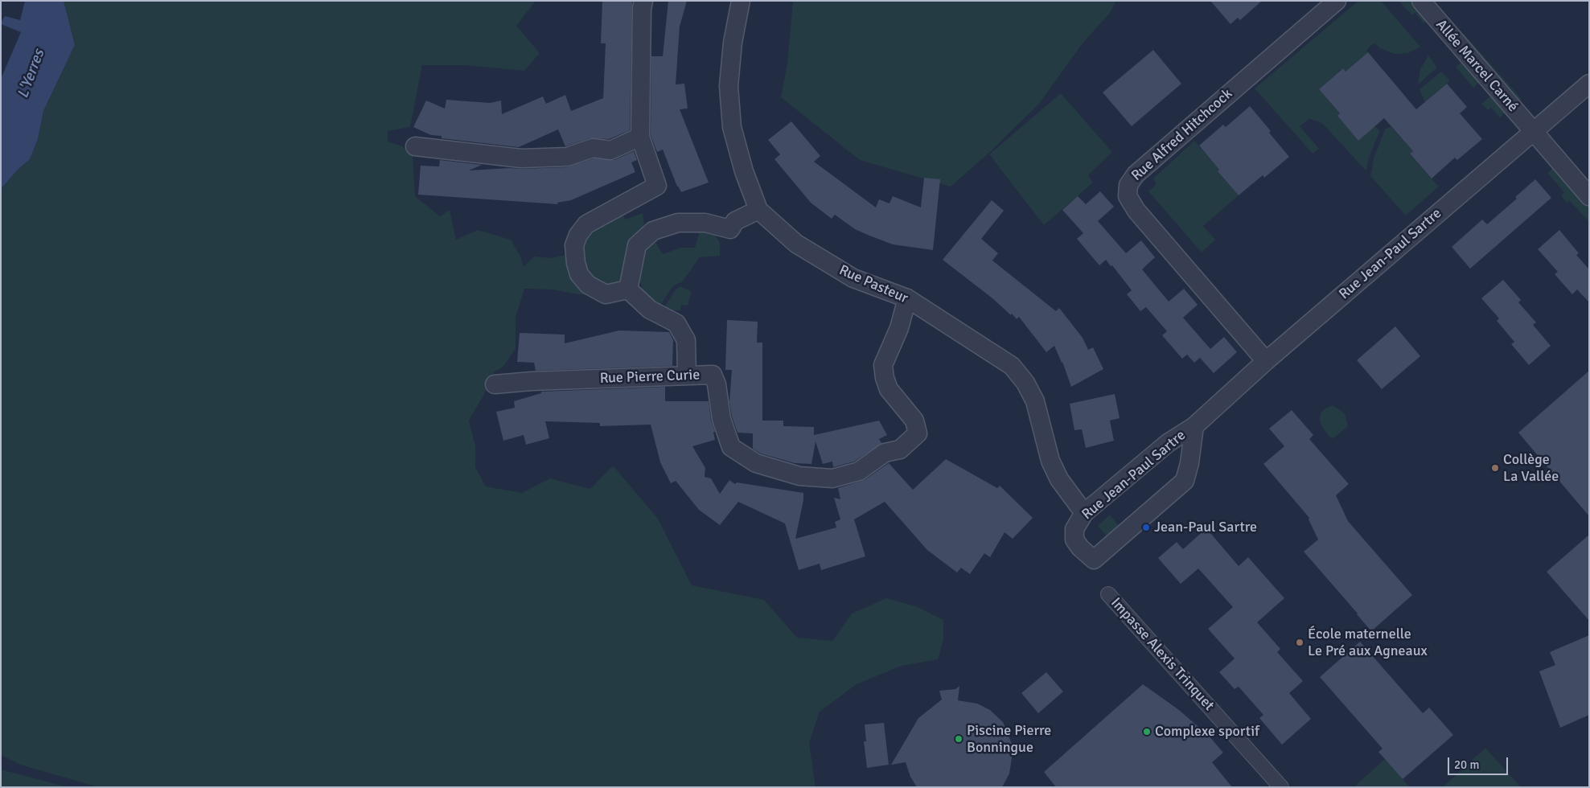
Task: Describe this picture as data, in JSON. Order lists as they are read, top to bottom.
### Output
{
  "streets": {
    "street": [
      "Allée Marcel Carné",
      "Rue Alfred Hitchcock",
      "Rue Jean-Paul Sartre",
      "Rue Pasteur",
      "Rue Pierre Curie",
      "Impasse Alexis Trinquet"
    ]
  },
  "crossings": [
    ["Allée Marcel Carné", "Rue Jean-Paul Sartre"],
    ["Rue Alfred Hitchcock", "Rue Jean-Paul Sartre"],
    ["Rue Jean-Paul Sartre", "Rue Pasteur"],
    ["Rue Pasteur", "Rue Pierre Curie"]
  ],
  "water": ["L'Yerres"],
  "places": [
    "Collège La Vallée",
    "Jean-Paul Sartre",
    "École maternelle Le Pré aux Agneaux",
    "Complexe sportif",
    "Piscine Pierre Bonningue"
  ],
  "scale_bar": "20 m"
}
